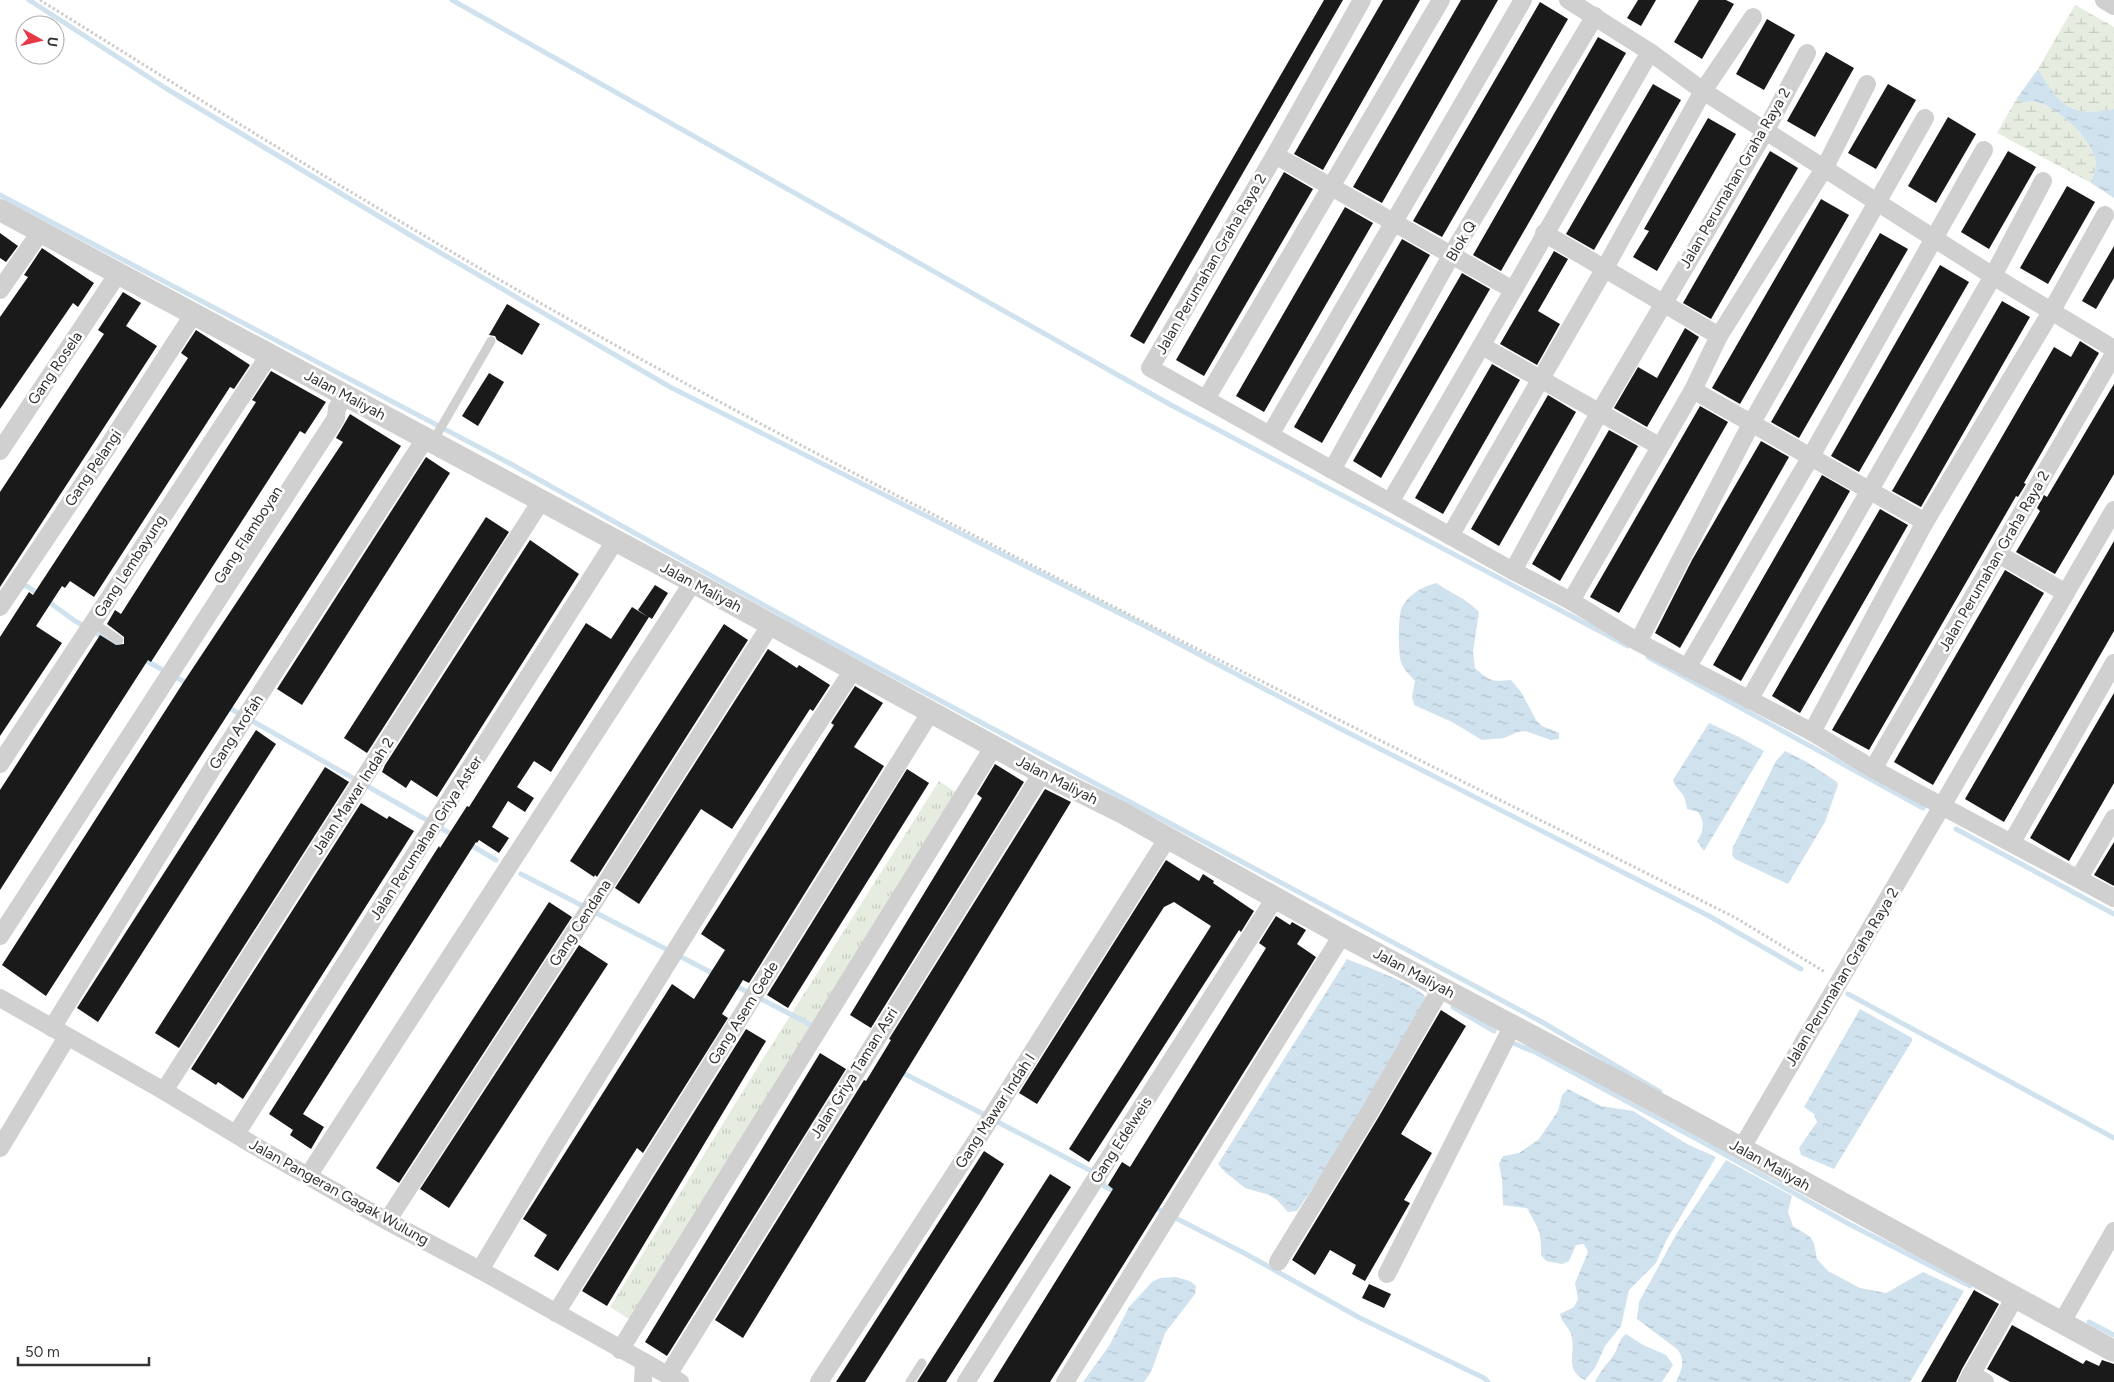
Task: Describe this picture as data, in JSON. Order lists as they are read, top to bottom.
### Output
{
  "streets": {
    "street": [
      "Jalan Perumahan Graha Raya 2",
      "Blok Q",
      "Gang Rosela",
      "Jalan Maliyah",
      "Gang Pelangi",
      "Gang Flamboyan",
      "Gang Lembayung",
      "Gang Arofah",
      "Jalan Mawar Indah 2",
      "Jalan Perumahan Griya Aster",
      "Gang Cendana",
      "Gang Asem Gede",
      "Jalan Griya Taman Asri",
      "Gang Mawar Indah I",
      "Gang Edelweis",
      "Jalan Pangeran Gagak Wulung"
    ]
  },
  "crossings": [
    ["Jalan Perumahan Graha Raya 2", "Blok Q"],
    ["Jalan Perumahan Graha Raya 2", "Jalan Maliyah"],
    ["Gang Rosela", "Jalan Maliyah"],
    ["Jalan Maliyah", "Gang Pelangi"],
    ["Jalan Maliyah", "Gang Flamboyan"],
    ["Jalan Maliyah", "Gang Lembayung"],
    ["Jalan Maliyah", "Gang Arofah"],
    ["Jalan Maliyah", "Jalan Mawar Indah 2"],
    ["Jalan Maliyah", "Jalan Perumahan Griya Aster"],
    ["Jalan Maliyah", "Gang Cendana"],
    ["Jalan Maliyah", "Gang Asem Gede"],
    ["Jalan Maliyah", "Jalan Griya Taman Asri"],
    ["Jalan Maliyah", "Gang Mawar Indah I"],
    ["Jalan Maliyah", "Gang Edelweis"],
    ["Gang Arofah", "Jalan Pangeran Gagak Wulung"],
    ["Jalan Mawar Indah 2", "Jalan Pangeran Gagak Wulung"],
    ["Jalan Perumahan Griya Aster", "Jalan Pangeran Gagak Wulung"],
    ["Gang Cendana", "Jalan Pangeran Gagak Wulung"],
    ["Gang Asem Gede", "Jalan Pangeran Gagak Wulung"],
    ["Jalan Griya Taman Asri", "Jalan Pangeran Gagak Wulung"]
  ],
  "scale_bar": "50 m",
  "north": "right"
}
